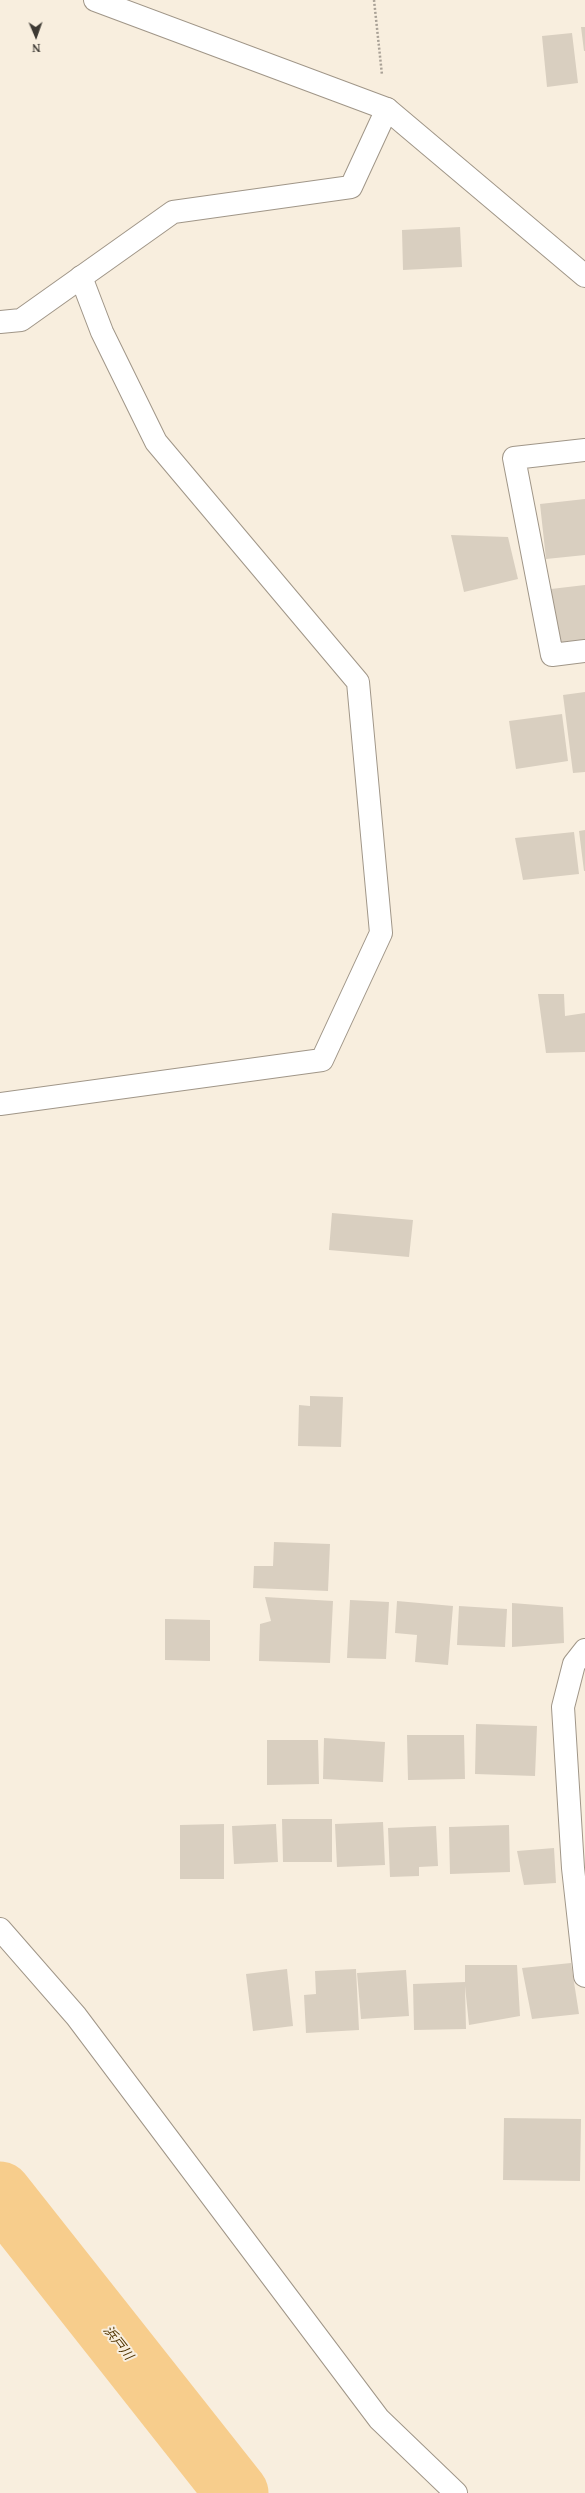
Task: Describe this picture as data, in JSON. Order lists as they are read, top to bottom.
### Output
{
  "water": ["浜戸川"],
  "north": "bottom"
}
